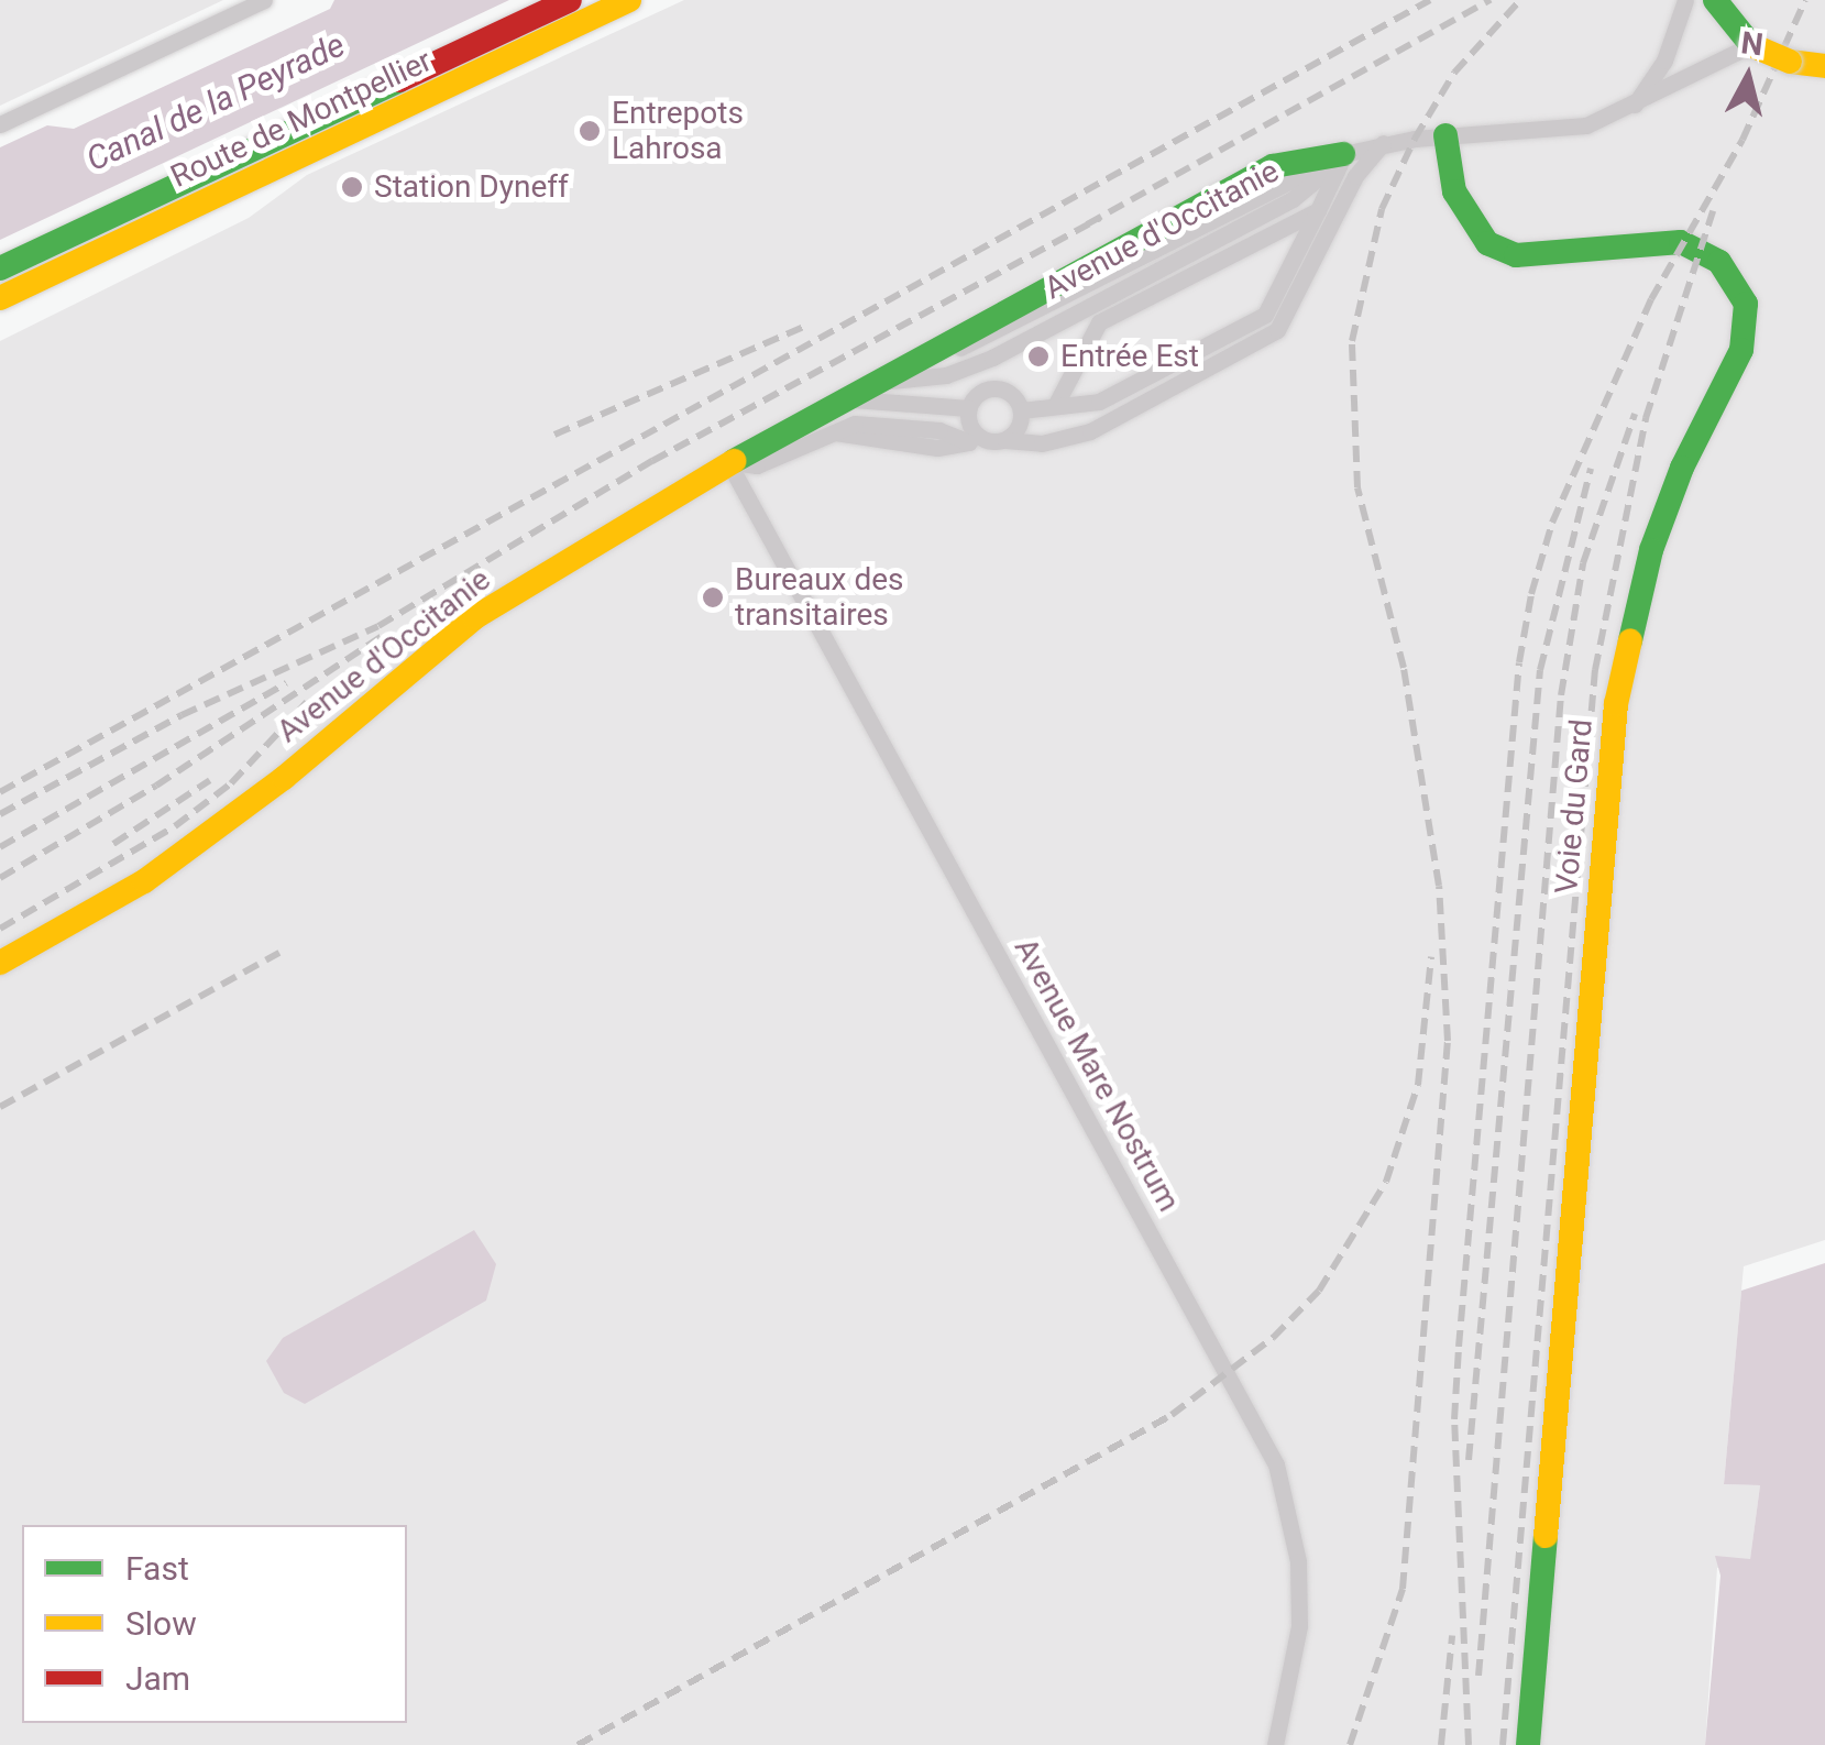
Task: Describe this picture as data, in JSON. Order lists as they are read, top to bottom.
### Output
{
  "streets": {
    "street": [
      "Route de Montpellier",
      "Avenue d'Occitanie",
      "Voie du Gard",
      "Avenue Mare Nostrum"
    ]
  },
  "crossings": [
    ["Avenue d'Occitanie", "Voie du Gard"],
    ["Avenue d'Occitanie", "Avenue Mare Nostrum"]
  ],
  "water": ["Canal de la Peyrade"],
  "places": [
    "Entrepots Lahrosa",
    "Station Dyneff",
    "Entrée Est",
    "Bureaux des transitaires"
  ],
  "legend": ["Fast", "Slow", "Jam"],
  "north": "top"
}
